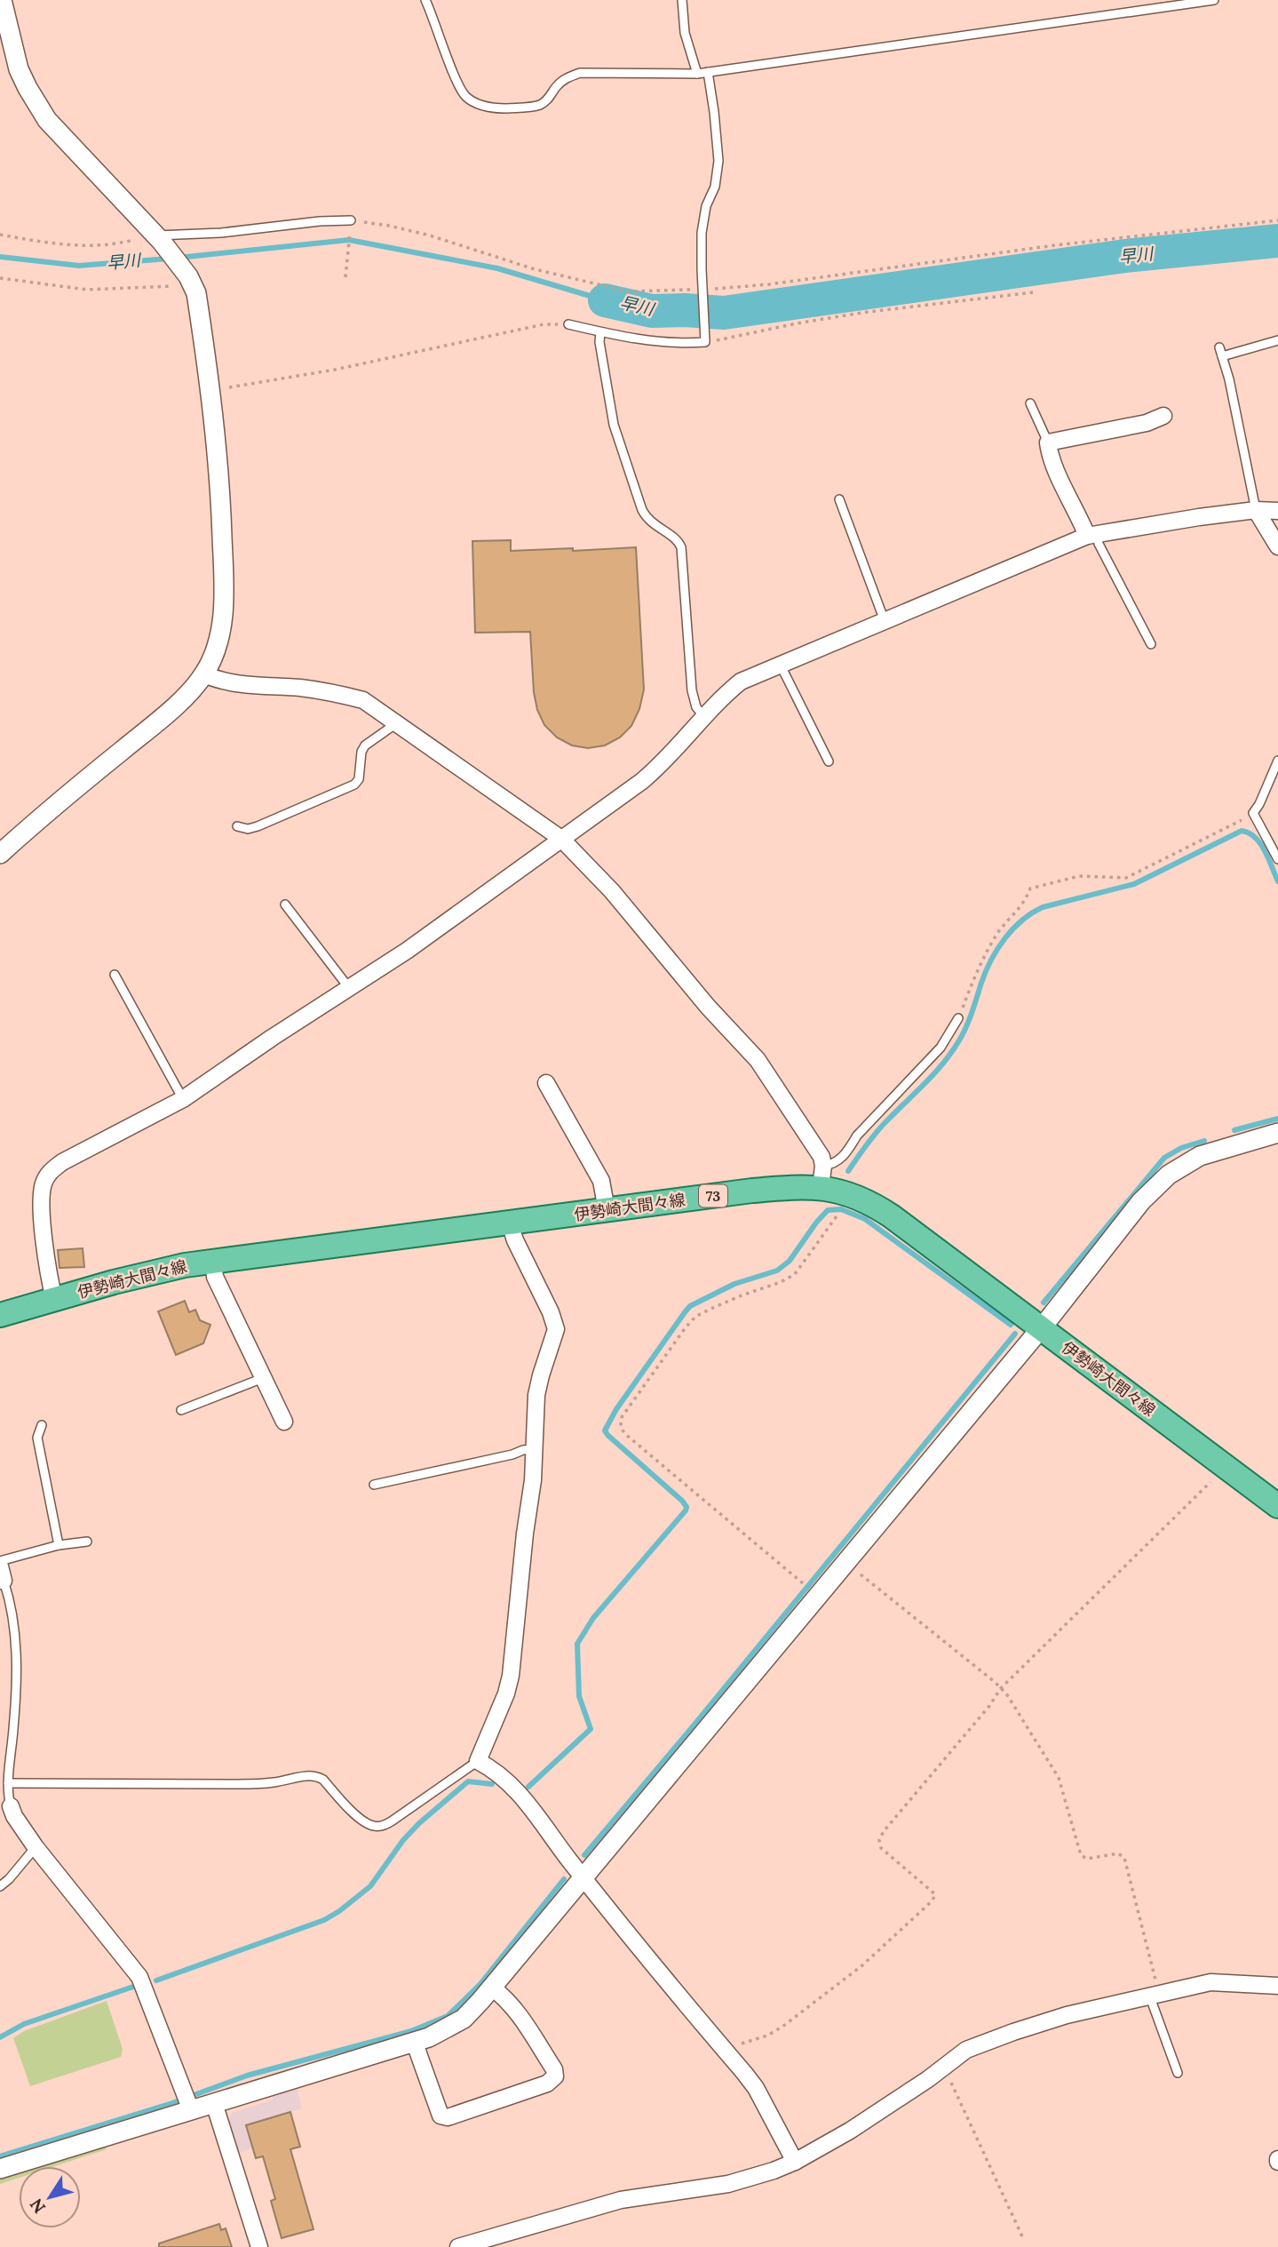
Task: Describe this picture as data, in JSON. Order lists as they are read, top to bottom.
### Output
{
  "streets": {
    "main road": ["73", "伊勢崎大間々線"]
  },
  "water": ["早川"],
  "north": "bottom left"
}
